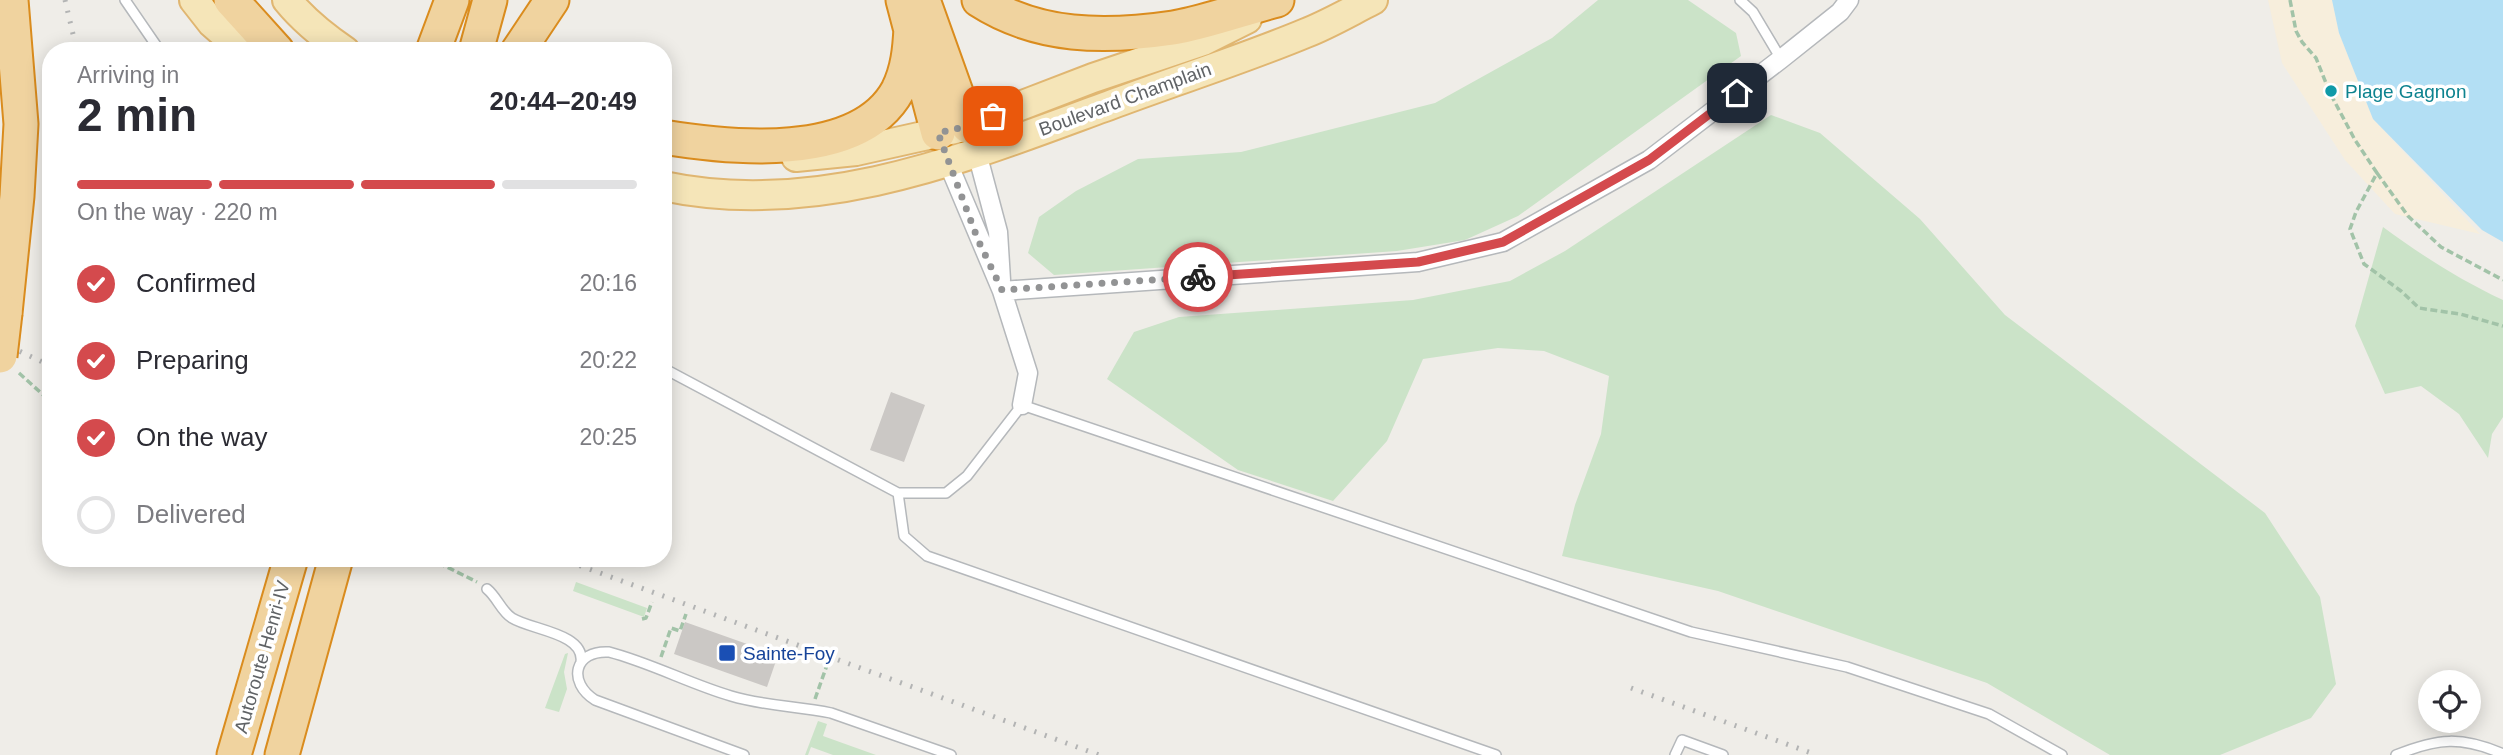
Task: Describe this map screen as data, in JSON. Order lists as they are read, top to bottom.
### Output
{
  "streets": {
    "highway": ["Autoroute Henri-IV"],
    "main road": ["Boulevard Champlain"]
  },
  "places": {
    "other": ["Plage Gagnon"],
    "transit": ["Sainte-Foy"]
  },
  "page": {
    "heading": ["2 min", "Arriving in", "20:44–20:49"],
    "bar": "On the way · 220 m",
    "list": [
      ["Confirmed", "20:16"],
      ["Preparing", "20:22"],
      ["On the way", "20:25"],
      "Delivered"
    ]
  }
}
